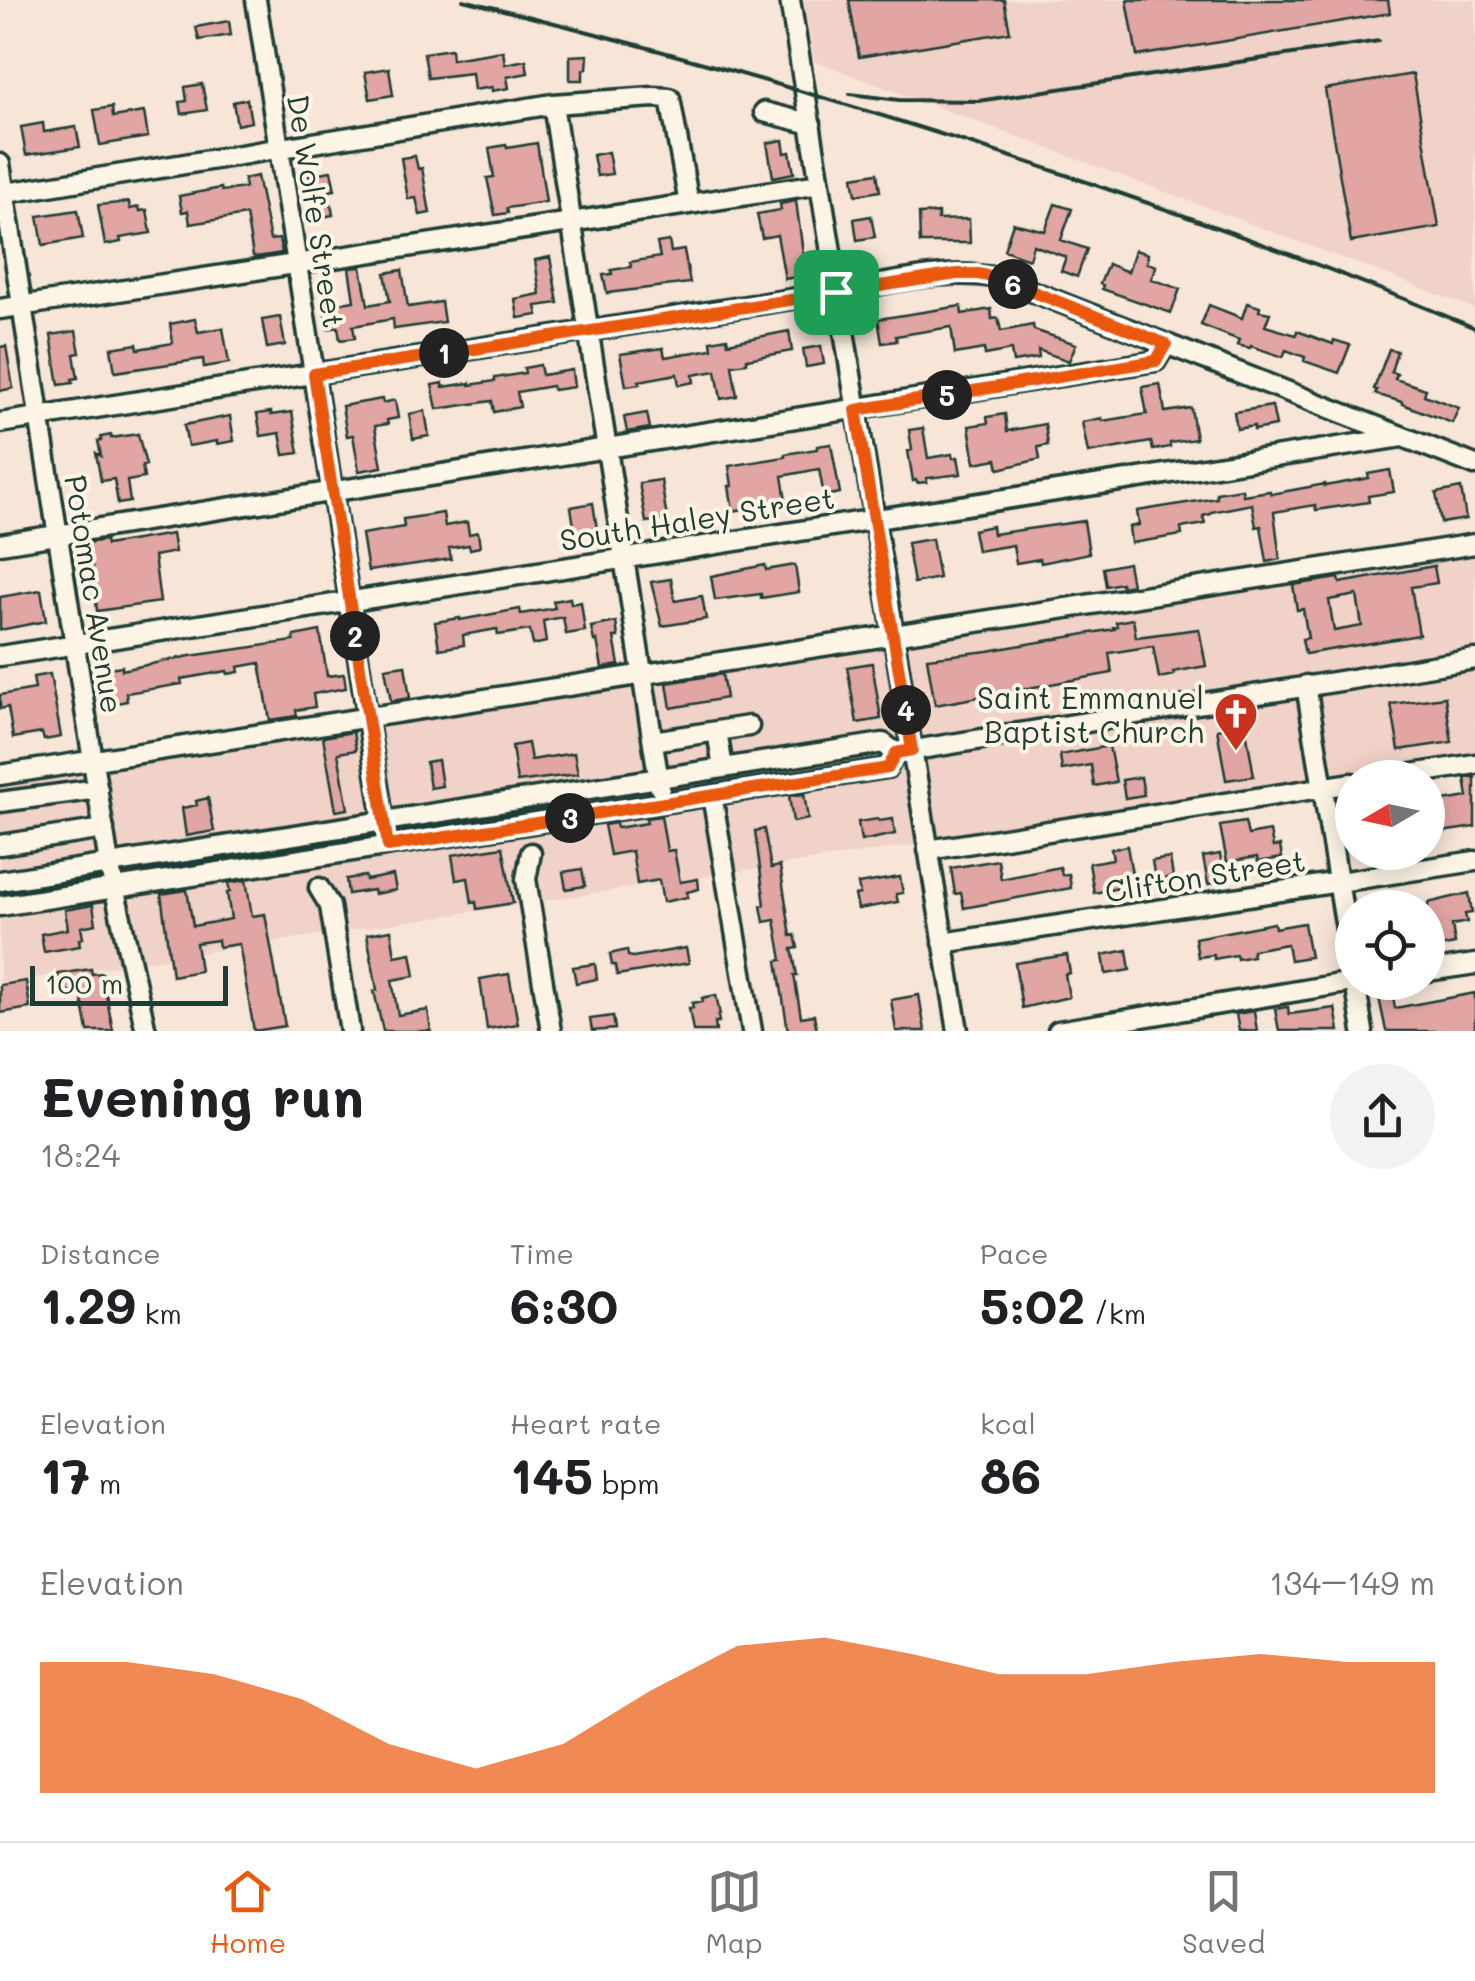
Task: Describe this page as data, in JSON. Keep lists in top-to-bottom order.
{
  "streets": {
    "street": [
      "De Wolfe Street",
      "South Haley Street",
      "Potomac Avenue",
      "Clifton Street"
    ]
  },
  "crossings": [
    ["De Wolfe Street", "South Haley Street"],
    ["South Haley Street", "Potomac Avenue"]
  ],
  "places": {
    "church": ["Saint Emmanuel Baptist Church"]
  },
  "scale_bar": "100 m",
  "north": "left",
  "page": {
    "pins": [
      "6",
      "1",
      "5",
      "2",
      "4",
      "3"
    ],
    "scale": "100 m",
    "heading": ["Evening run", "18:24"],
    "stats": [
      ["Distance", "1.29 km"],
      ["Time", "6:30"],
      ["Pace", "5:02 /km"],
      ["Elevation", "17 m"],
      ["Heart rate", "145 bpm"],
      ["kcal", "86"]
    ],
    "chart": ["Elevation", "134–149 m"],
    "tabs": ["Home", "Map", "Saved"]
  }
}
